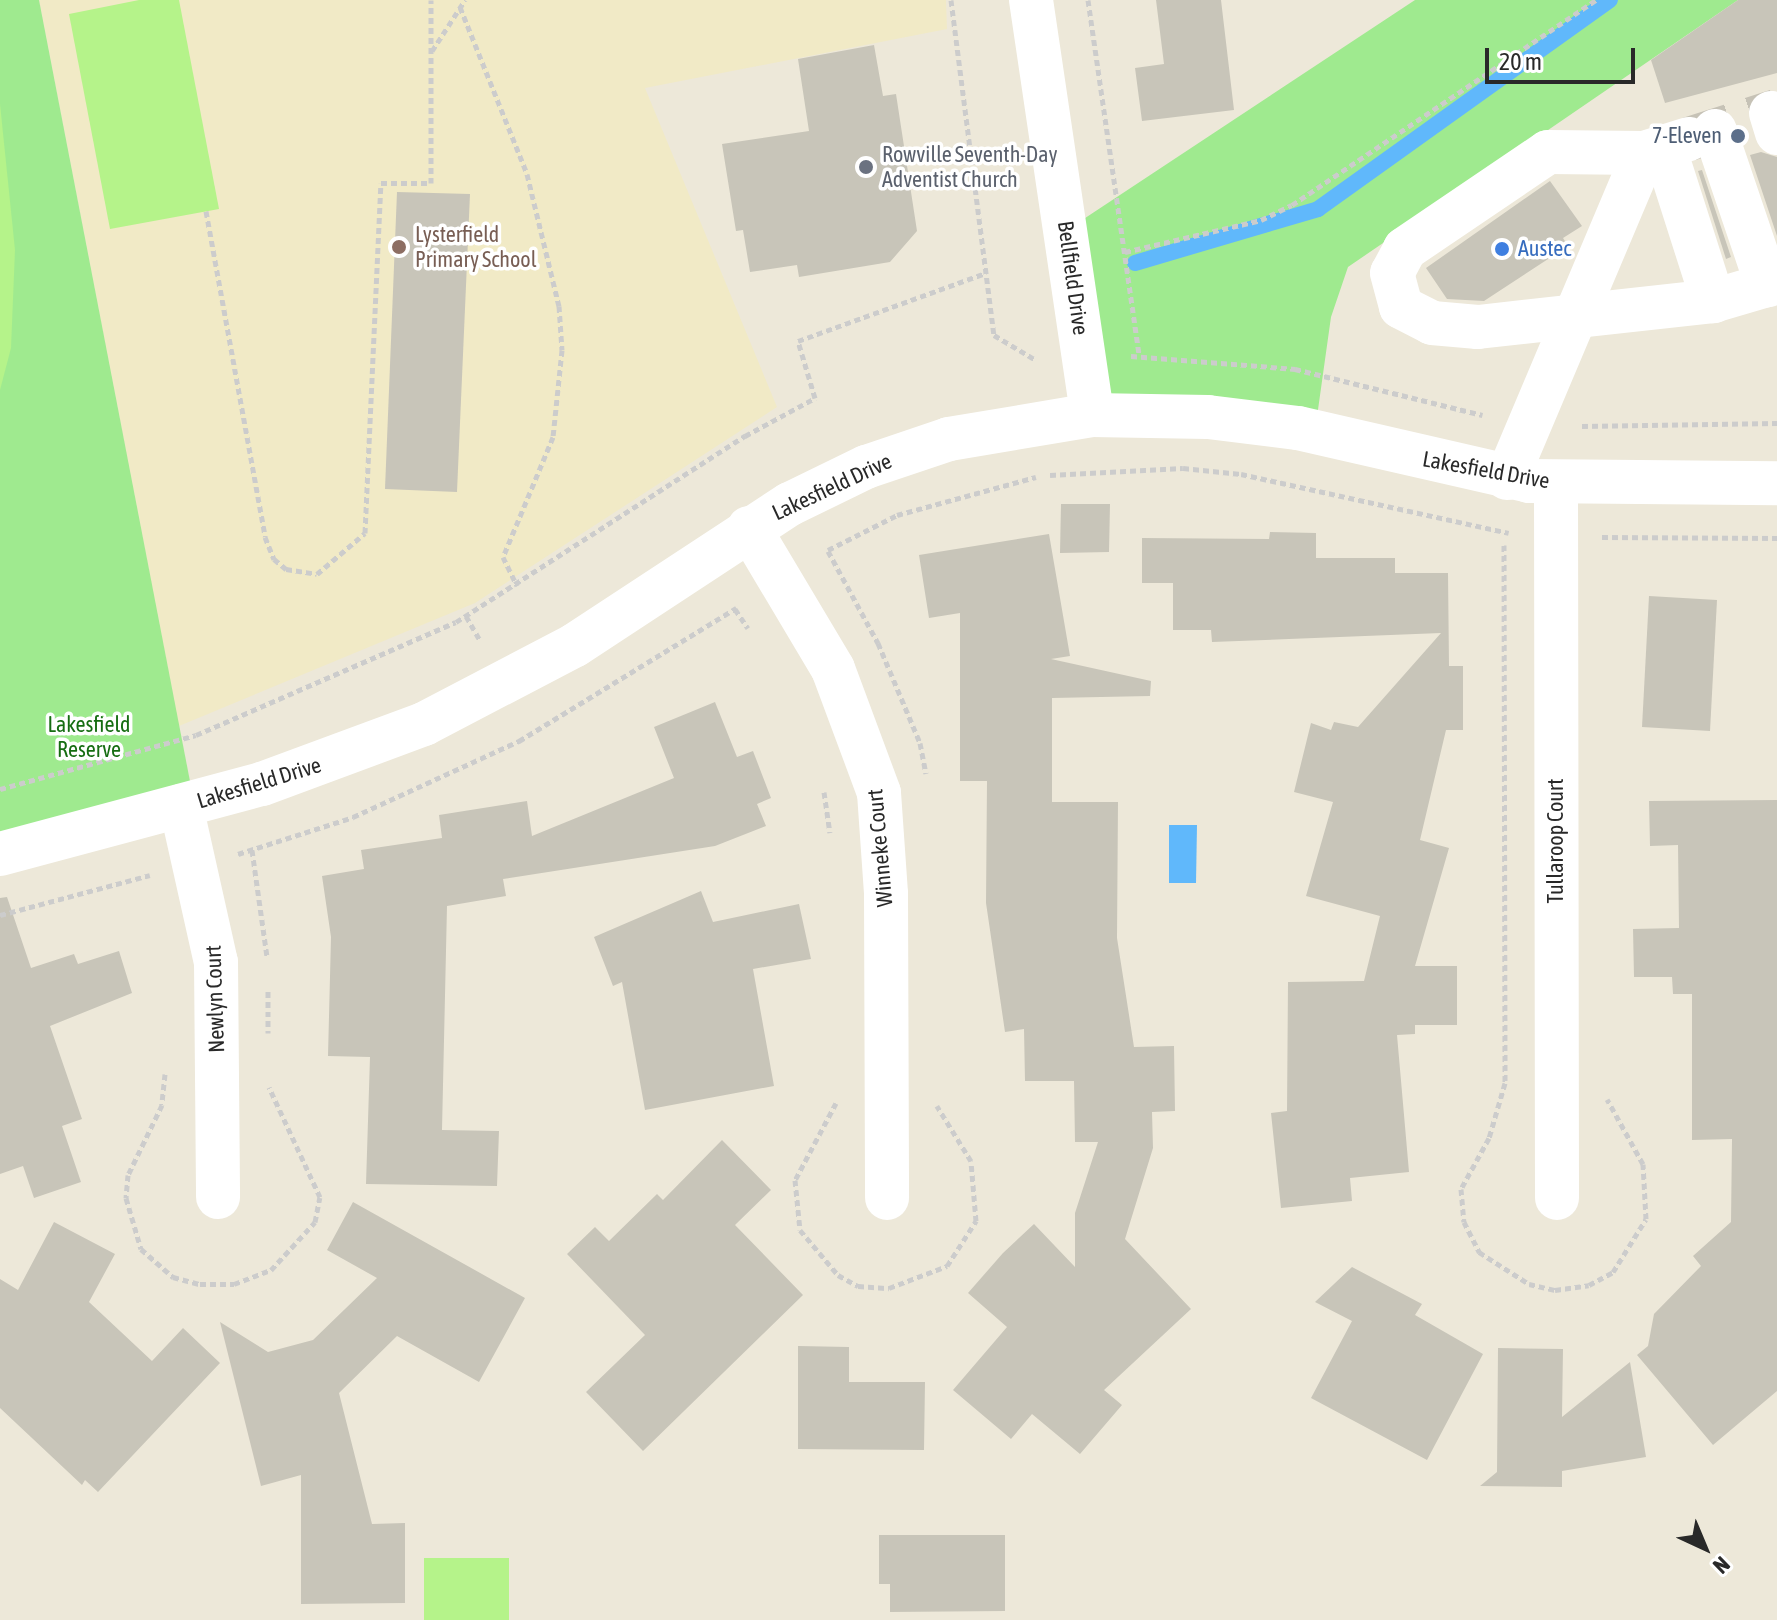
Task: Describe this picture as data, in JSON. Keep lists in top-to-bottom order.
{
  "streets": {
    "street": [
      "Bellfield Drive",
      "Lakesfield Drive",
      "Tullaroop Court",
      "Winneke Court",
      "Newlyn Court"
    ]
  },
  "crossings": [
    ["Bellfield Drive", "Lakesfield Drive"],
    ["Lakesfield Drive", "Tullaroop Court"],
    ["Lakesfield Drive", "Winneke Court"],
    ["Lakesfield Drive", "Newlyn Court"]
  ],
  "parks": ["Lakesfield Reserve"],
  "places": [
    "7-Eleven",
    "Rowville Seventh-Day Adventist Church",
    "Lysterfield Primary School",
    "Austec"
  ],
  "scale_bar": "20 m",
  "north": "bottom right"
}
